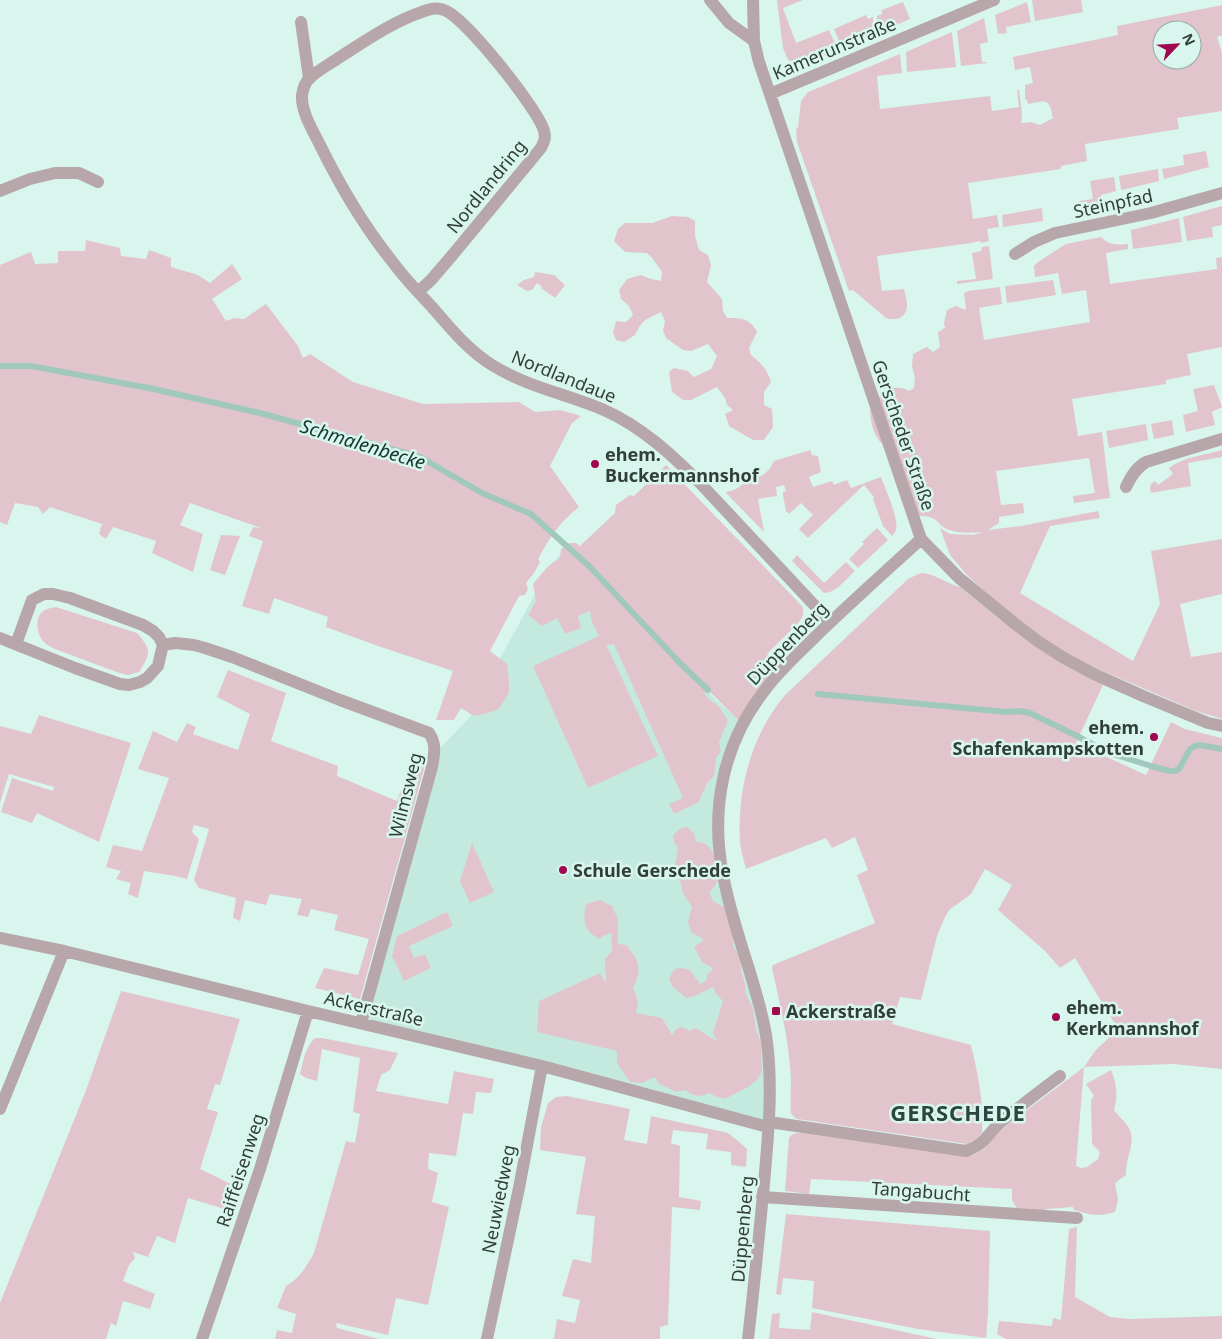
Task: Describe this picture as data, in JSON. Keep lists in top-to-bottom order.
{
  "streets": {
    "street": [
      "Kamerunstraße",
      "Nordlandring",
      "Steinpfad",
      "Nordlandaue",
      "Gerscheder Straße",
      "Düppenberg",
      "Wilmsweg",
      "Ackerstraße",
      "Raiffeisenweg",
      "Tangabucht",
      "Neuwiedweg"
    ]
  },
  "crossings": [
    ["Kamerunstraße", "Gerscheder Straße"],
    ["Nordlandring", "Nordlandaue"],
    ["Nordlandaue", "Düppenberg"],
    ["Gerscheder Straße", "Düppenberg"],
    ["Düppenberg", "Ackerstraße"],
    ["Düppenberg", "Tangabucht"],
    ["Wilmsweg", "Ackerstraße"],
    ["Ackerstraße", "Raiffeisenweg"],
    ["Ackerstraße", "Neuwiedweg"]
  ],
  "districts": ["GERSCHEDE"],
  "water": ["Schmalenbecke"],
  "places": {
    "other": [
      "ehem. Buckermannshof",
      "ehem. Schafenkampskotten",
      "Schule Gerschede",
      "ehem. Kerkmannshof"
    ],
    "transit": ["Ackerstraße"]
  },
  "north": "top right"
}
